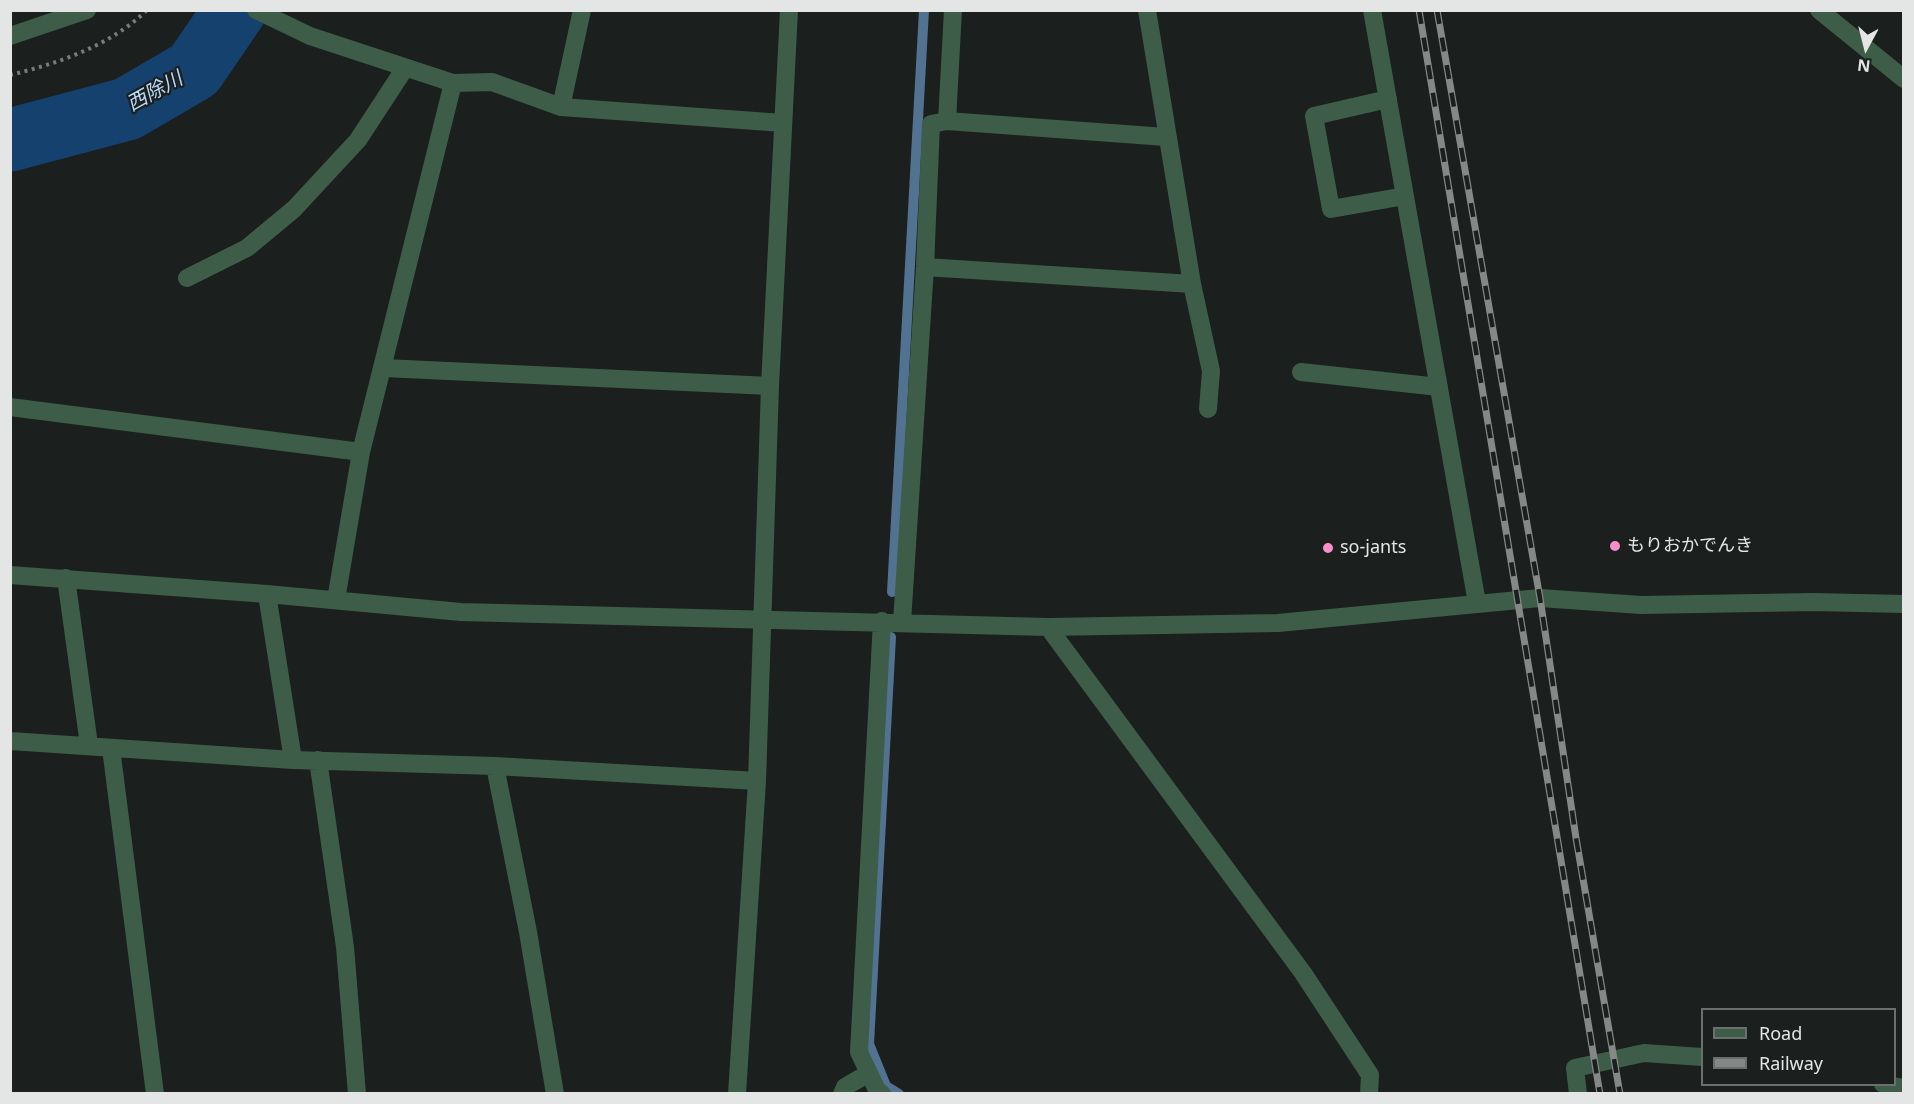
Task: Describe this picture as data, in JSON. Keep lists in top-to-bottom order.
{
  "water": ["西除川"],
  "places": ["もりおかでんき", "so-jants"],
  "legend": ["Road", "Railway"],
  "north": "bottom"
}
